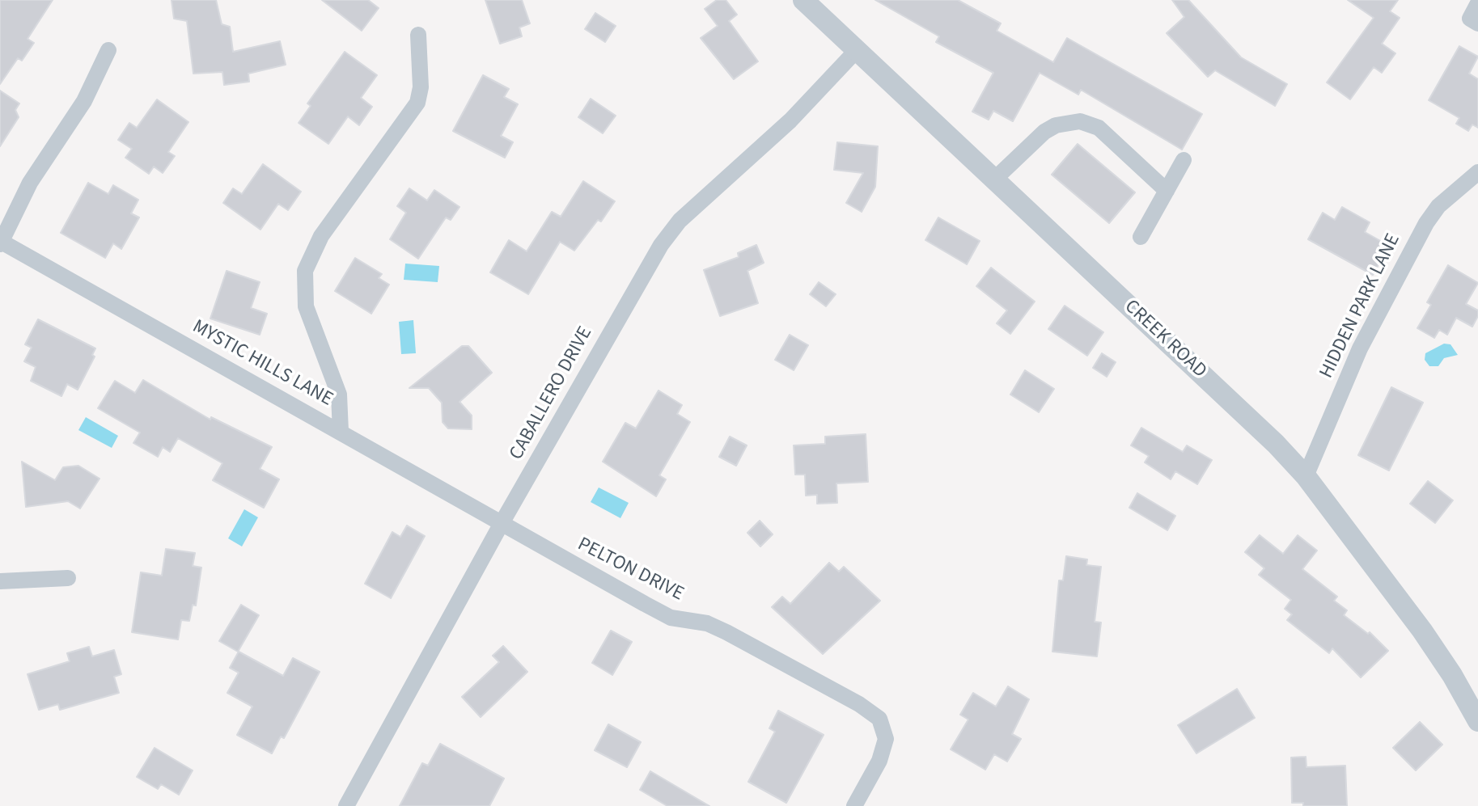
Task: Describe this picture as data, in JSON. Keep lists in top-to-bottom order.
{
  "streets": {
    "street": [
      "HIDDEN PARK LANE",
      "CREEK ROAD",
      "MYSTIC HILLS LANE",
      "CABALLERO DRIVE",
      "PELTON DRIVE"
    ]
  },
  "crossings": [
    ["HIDDEN PARK LANE", "CREEK ROAD"],
    ["CREEK ROAD", "CABALLERO DRIVE"],
    ["MYSTIC HILLS LANE", "CABALLERO DRIVE"],
    ["MYSTIC HILLS LANE", "PELTON DRIVE"],
    ["CABALLERO DRIVE", "PELTON DRIVE"]
  ]
}
